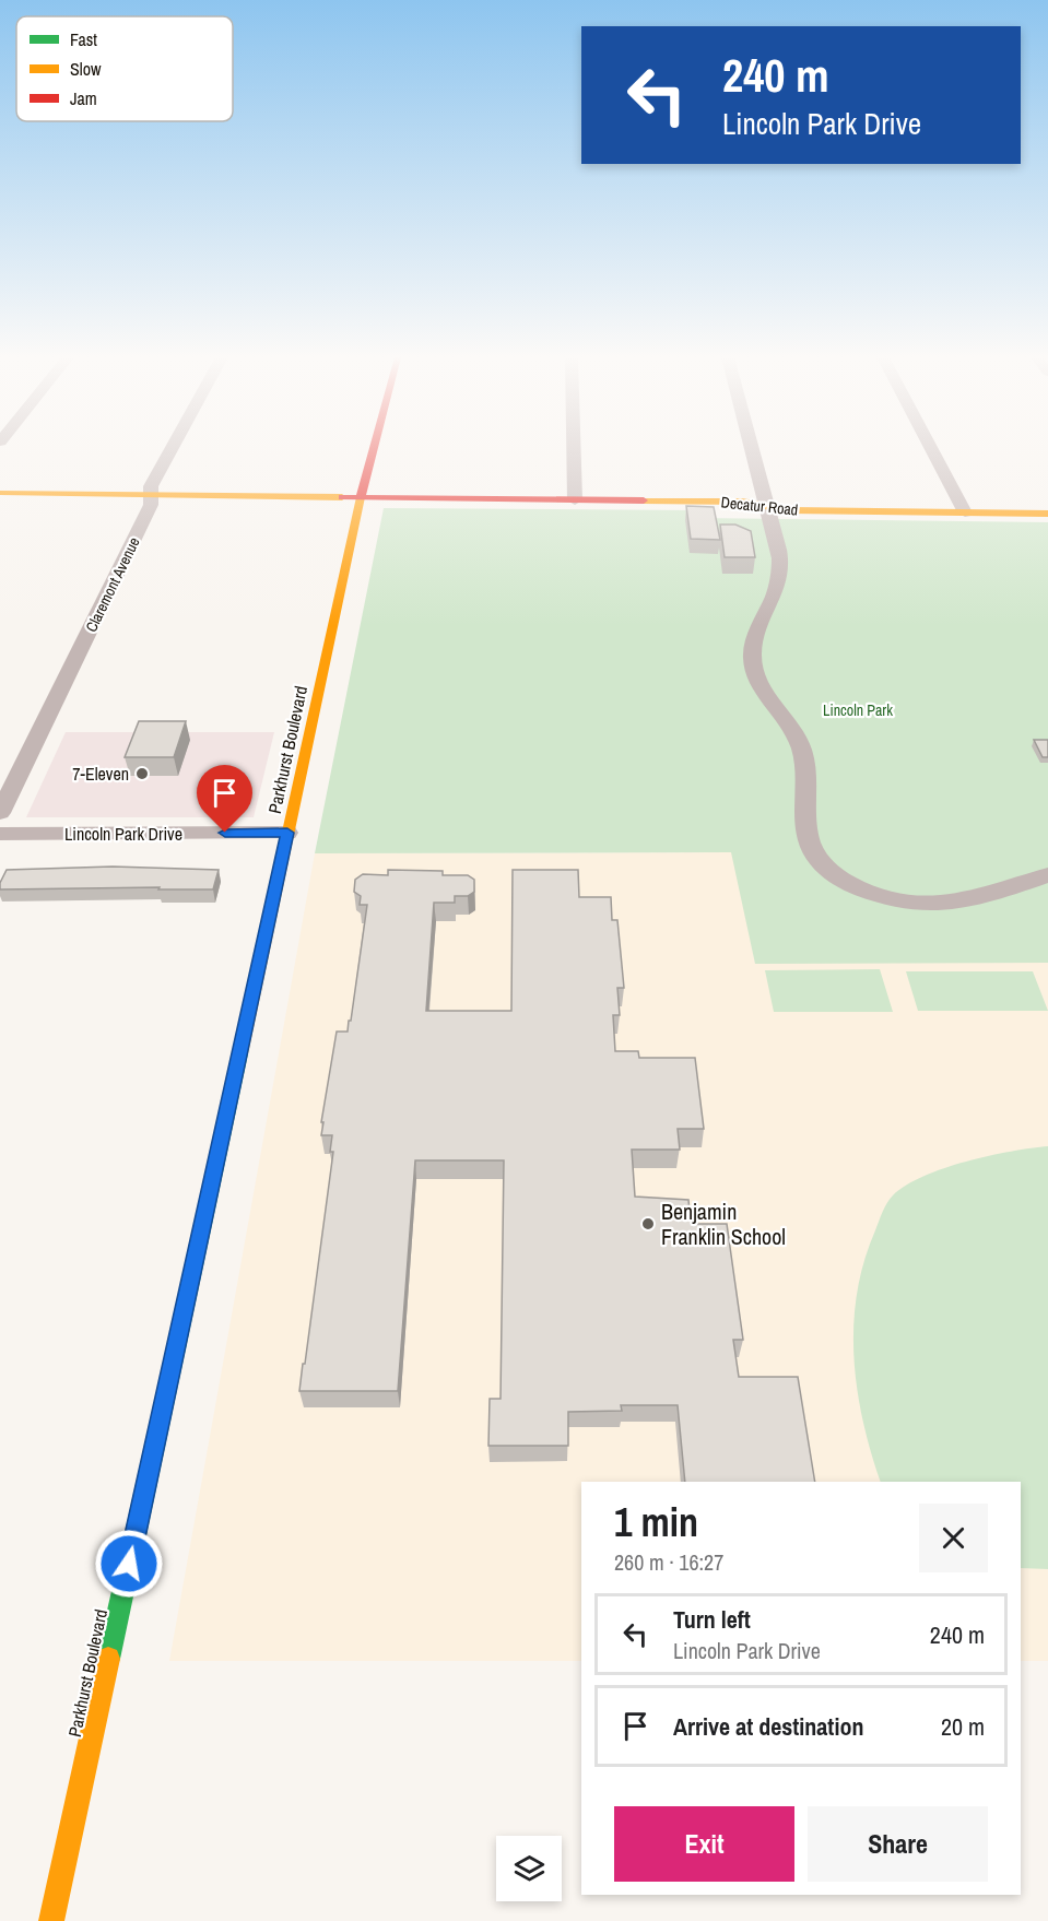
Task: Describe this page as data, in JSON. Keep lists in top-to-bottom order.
{
  "streets": {
    "street": [
      "Decatur Road",
      "Claremont Avenue",
      "Parkhurst Boulevard",
      "Lincoln Park Drive"
    ]
  },
  "crossings": [
    ["Decatur Road", "Claremont Avenue"],
    ["Decatur Road", "Parkhurst Boulevard"],
    ["Parkhurst Boulevard", "Lincoln Park Drive"]
  ],
  "parks": ["Lincoln Park"],
  "places": ["7-Eleven", "Benjamin Franklin School"],
  "legend": ["Fast", "Slow", "Jam"],
  "page": {
    "turn": ["240 m", "Lincoln Park Drive"],
    "heading": ["1 min", "260 m · 16:27"],
    "list": [
      {
        "name": "Turn left",
        "note": "Lincoln Park Drive",
        "value": "240 m"
      },
      {
        "name": "Arrive at destination",
        "value": "20 m"
      }
    ],
    "buttons": ["Exit", "Share"]
  }
}
